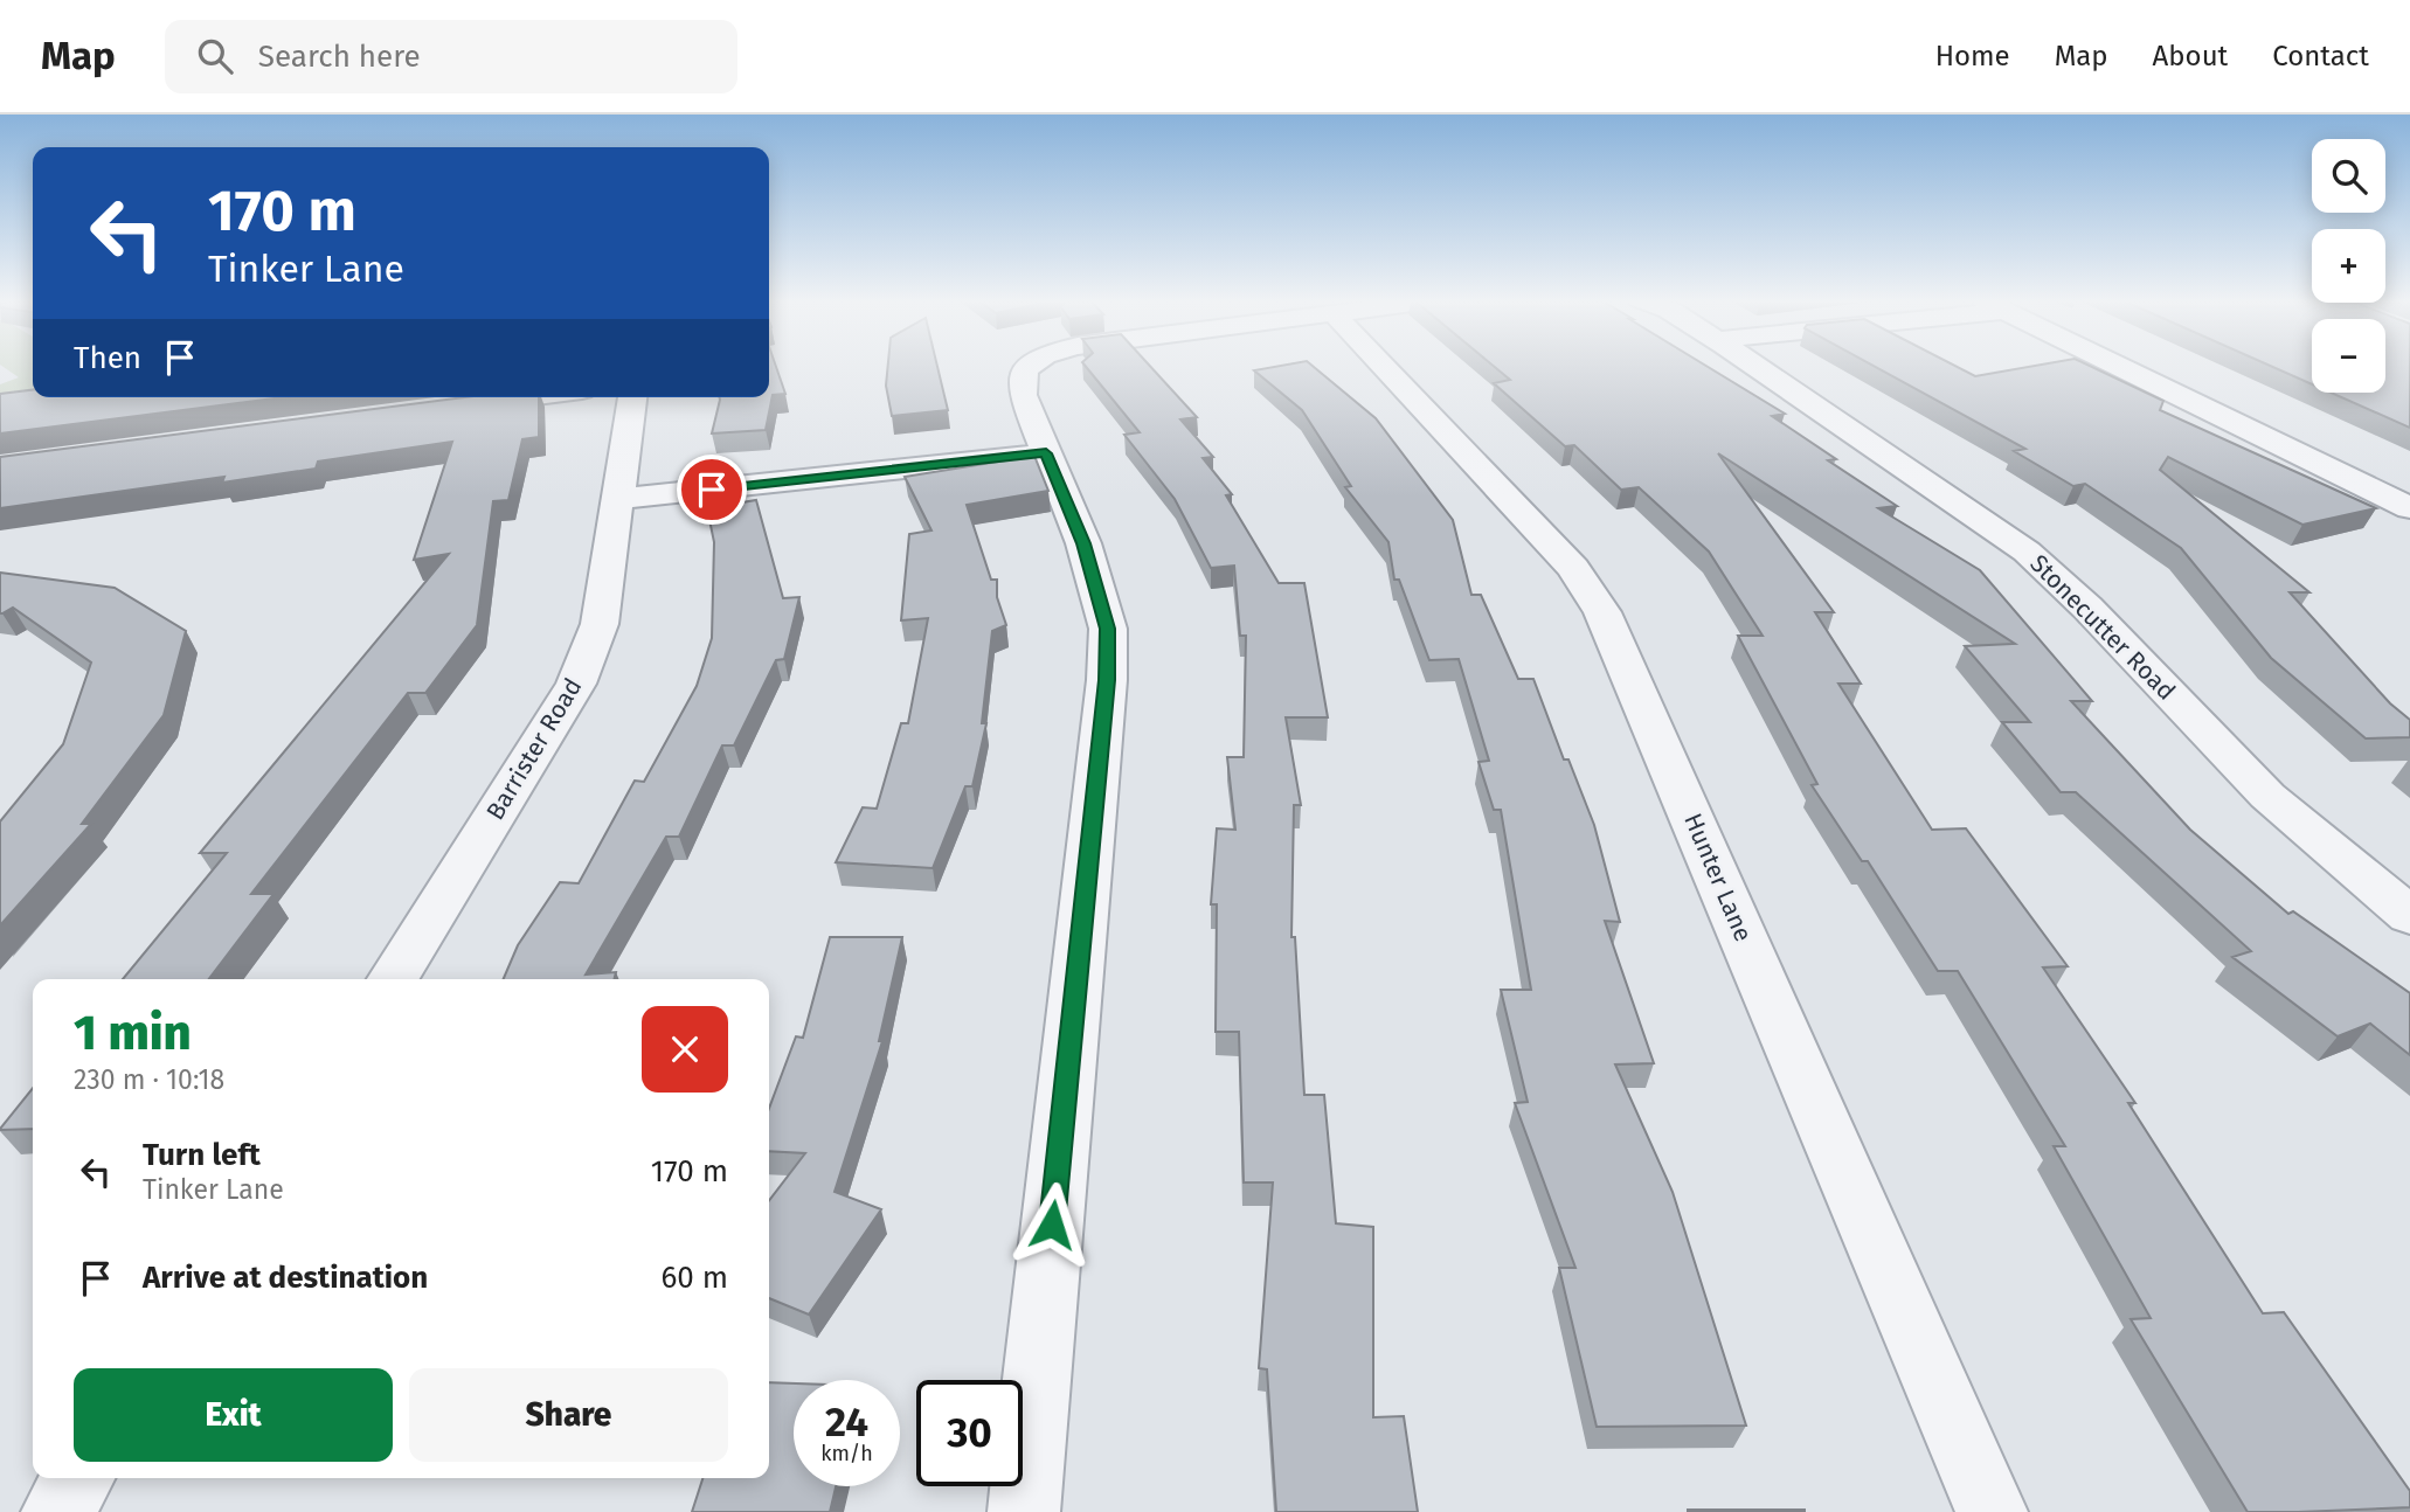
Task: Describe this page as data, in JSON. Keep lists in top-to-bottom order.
{
  "streets": {
    "street": ["Stonecutter Road", "Barrister Road", "Hunter Lane"]
  },
  "page": {
    "header": "Map",
    "search": "Search here",
    "nav": [
      "Home",
      "Map",
      "About",
      "Contact"
    ],
    "map_buttons": ["+", "−"],
    "turn": ["170 m", "Tinker Lane"],
    "then": "Then",
    "heading": ["1 min", "230 m · 10:18"],
    "list": [
      {
        "name": "Turn left",
        "note": "Tinker Lane",
        "value": "170 m"
      },
      {
        "name": "Arrive at destination",
        "value": "60 m"
      }
    ],
    "buttons": ["Exit", "Share"],
    "speed": "24 km/h",
    "limit": "30"
  }
}
